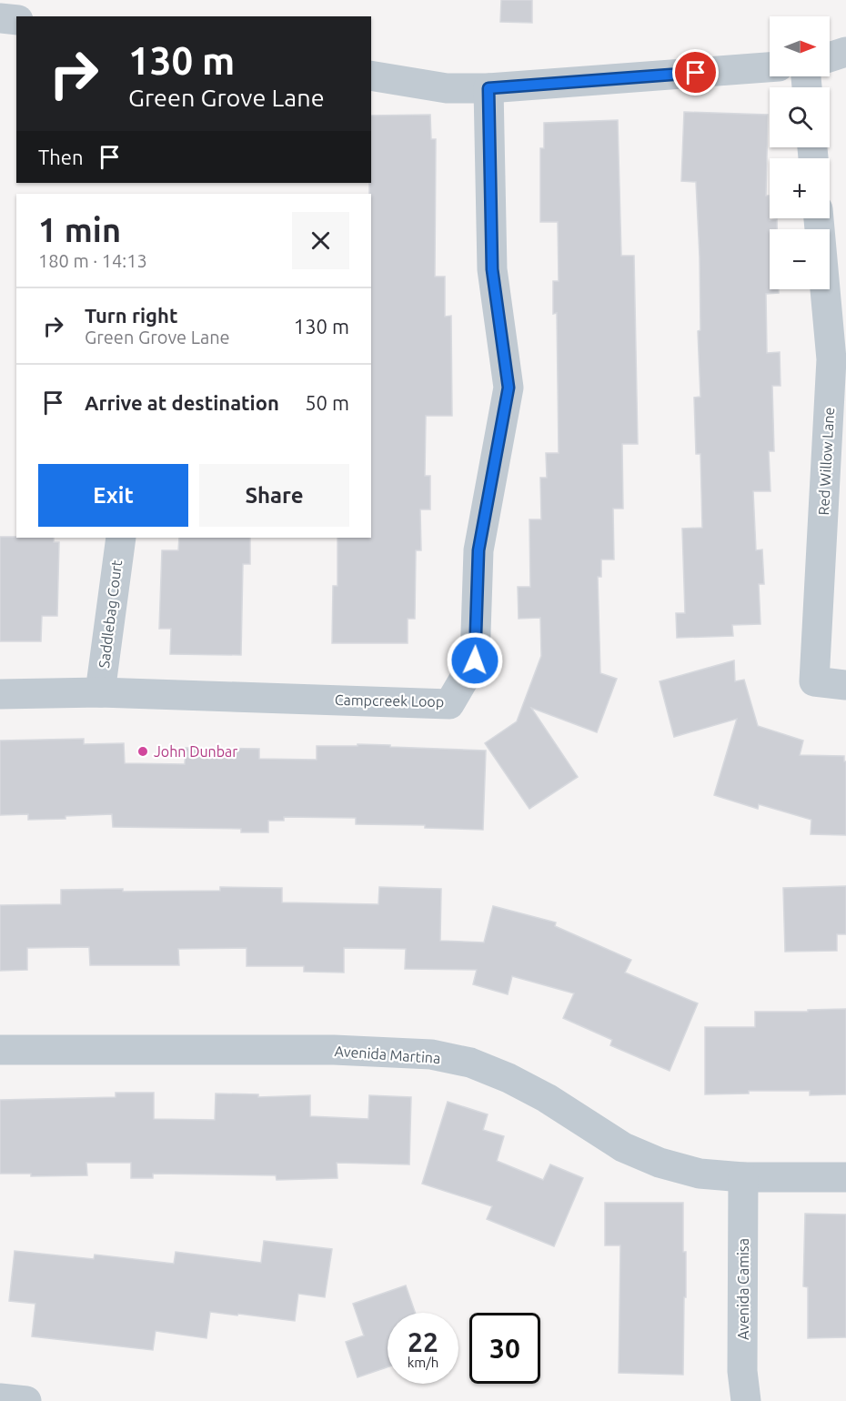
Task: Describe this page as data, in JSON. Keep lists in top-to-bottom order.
{
  "streets": {
    "street": [
      "Red Willow Lane",
      "Saddlebag Court",
      "Campcreek Loop",
      "Avenida Martina",
      "Avenida Camisa"
    ]
  },
  "crossings": [
    ["Saddlebag Court", "Campcreek Loop"],
    ["Avenida Martina", "Avenida Camisa"]
  ],
  "places": ["John Dunbar"],
  "north": "right",
  "page": {
    "map_buttons": ["+", "−"],
    "turn": ["130 m", "Green Grove Lane"],
    "then": "Then",
    "heading": ["1 min", "180 m · 14:13"],
    "list": [
      {
        "name": "Turn right",
        "note": "Green Grove Lane",
        "value": "130 m"
      },
      {
        "name": "Arrive at destination",
        "value": "50 m"
      }
    ],
    "buttons": ["Exit", "Share"],
    "speed": "22 km/h",
    "limit": "30"
  }
}
